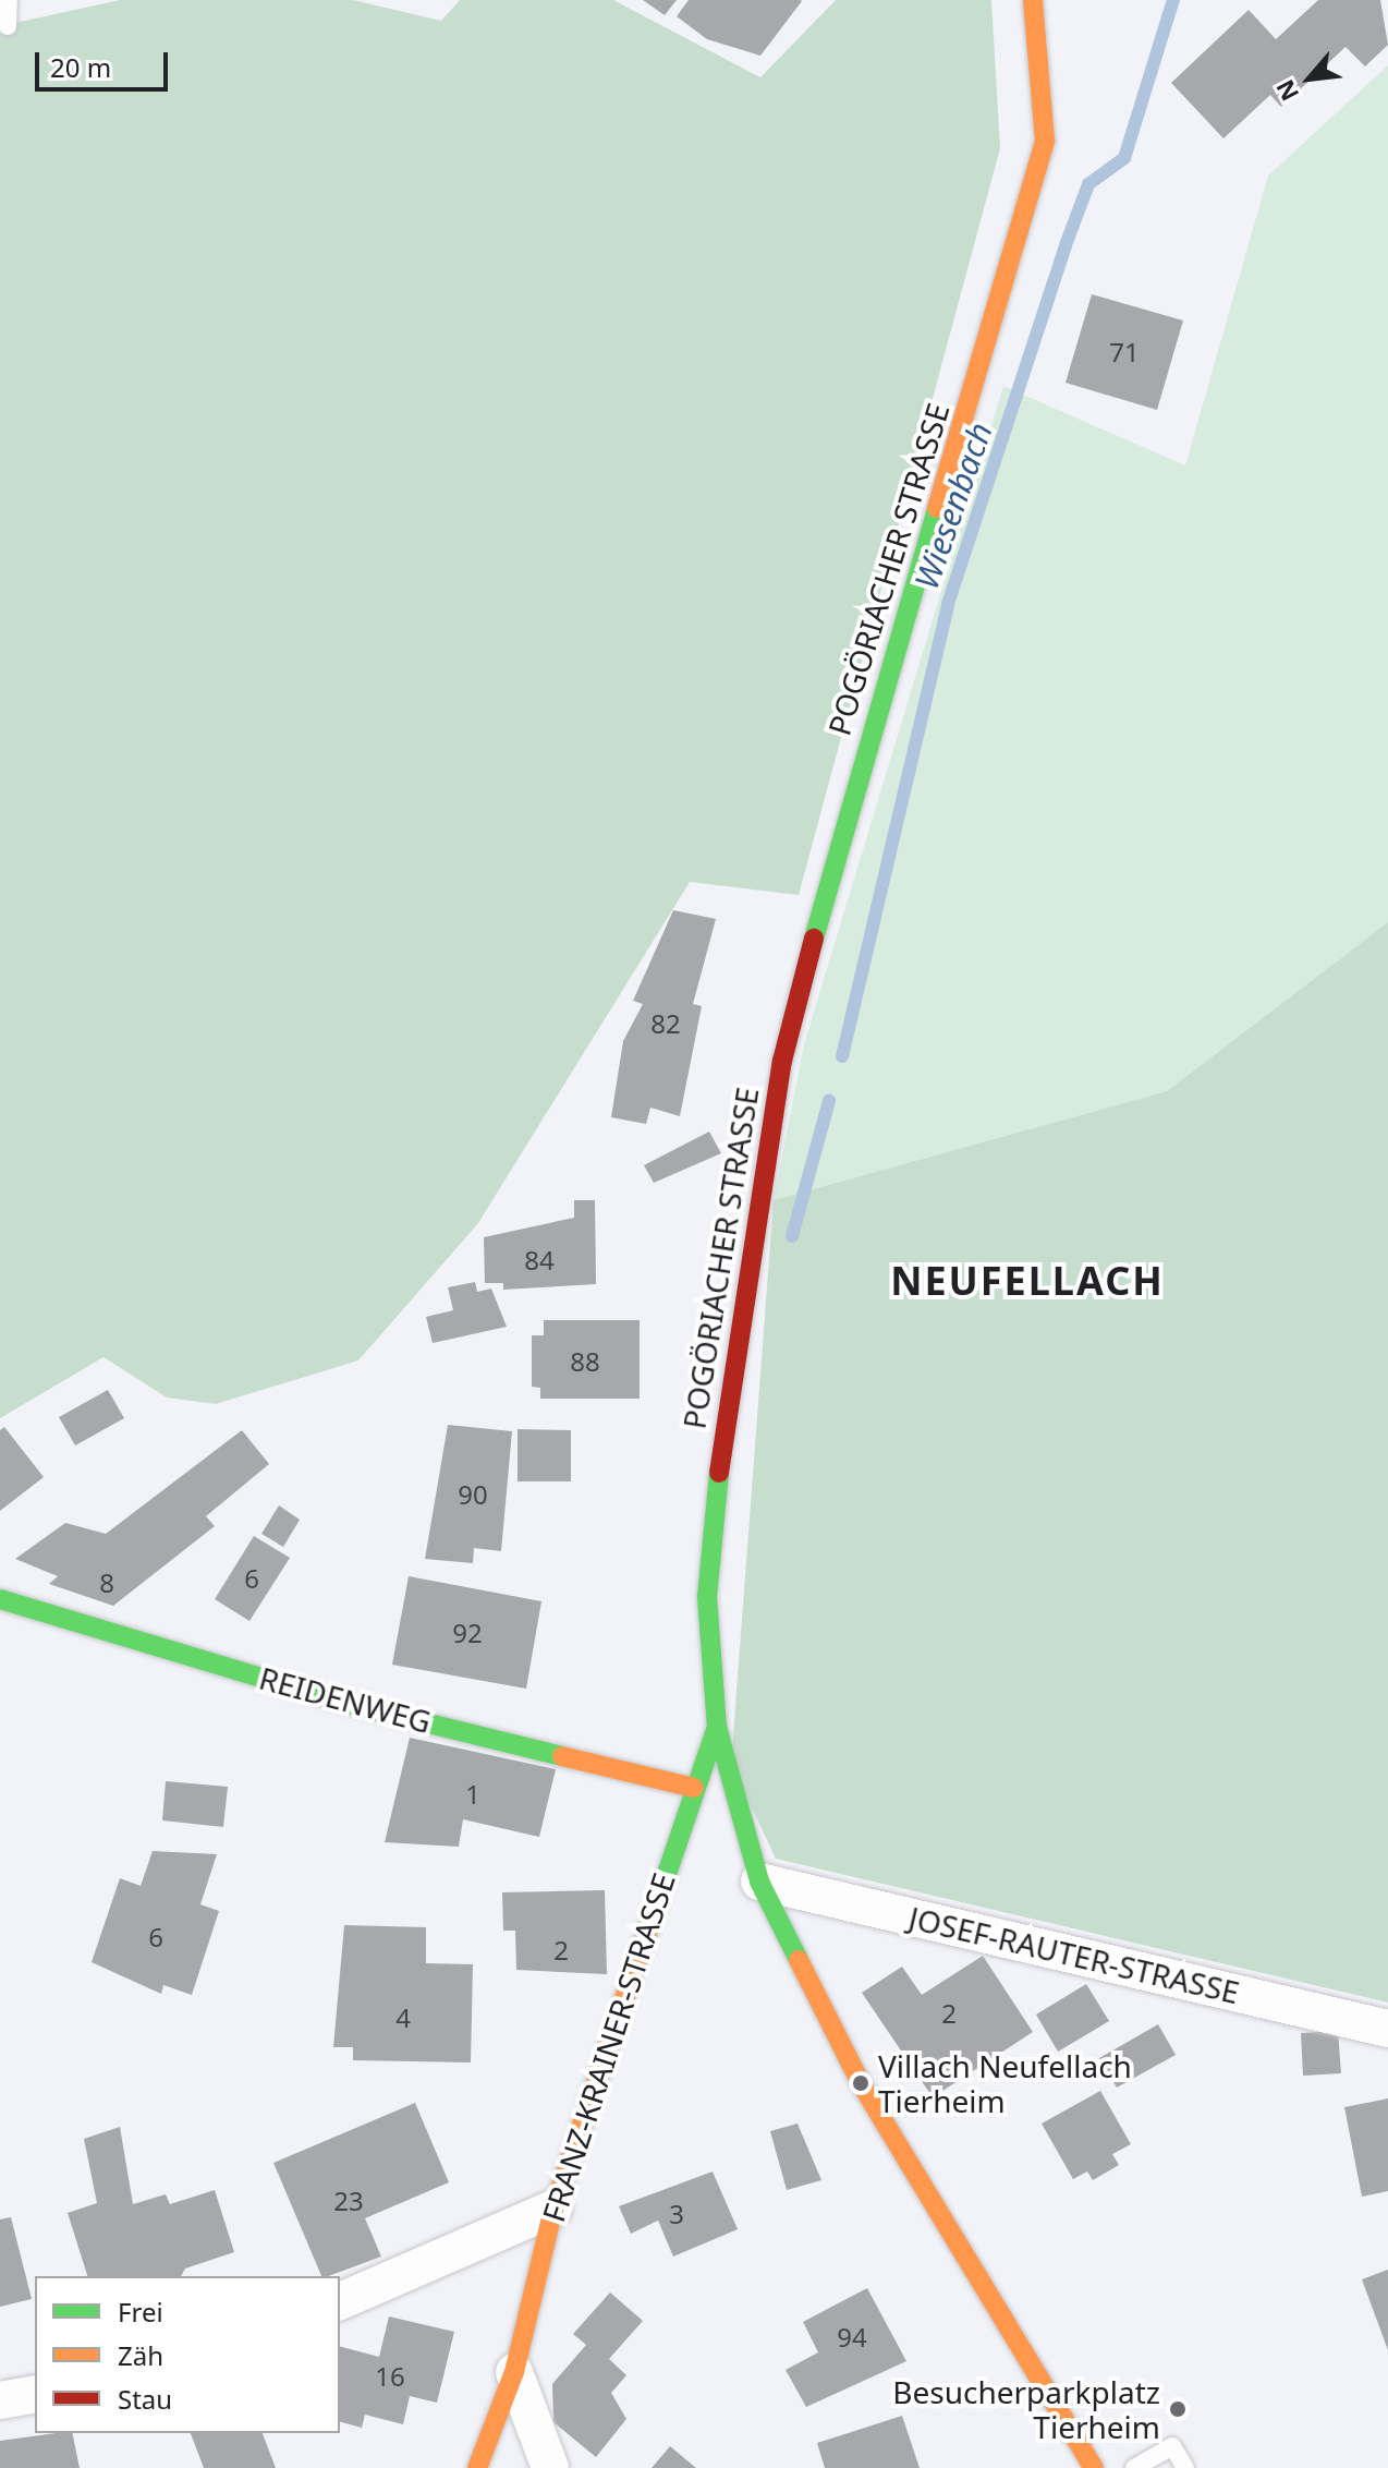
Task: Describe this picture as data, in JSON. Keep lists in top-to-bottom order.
{
  "streets": {
    "street": [
      "POGÖRIACHER STRASSE",
      "REIDENWEG",
      "JOSEF-RAUTER-STRASSE",
      "FRANZ-KRAINER-STRASSE"
    ]
  },
  "crossings": [
    ["POGÖRIACHER STRASSE", "JOSEF-RAUTER-STRASSE"],
    ["POGÖRIACHER STRASSE", "FRANZ-KRAINER-STRASSE"],
    ["REIDENWEG", "FRANZ-KRAINER-STRASSE"]
  ],
  "districts": ["NEUFELLACH"],
  "water": ["Wiesenbach"],
  "places": ["Villach Neufellach Tierheim", "Besucherparkplatz Tierheim"],
  "house_numbers": [
    "71",
    "82",
    "84",
    "88",
    "90",
    "6",
    "8",
    "92",
    "1",
    "6",
    "2",
    "2",
    "4",
    "23",
    "3",
    "94",
    "16"
  ],
  "legend": ["Frei", "Zäh", "Stau"],
  "scale_bar": "20 m",
  "north": "bottom left"
}
